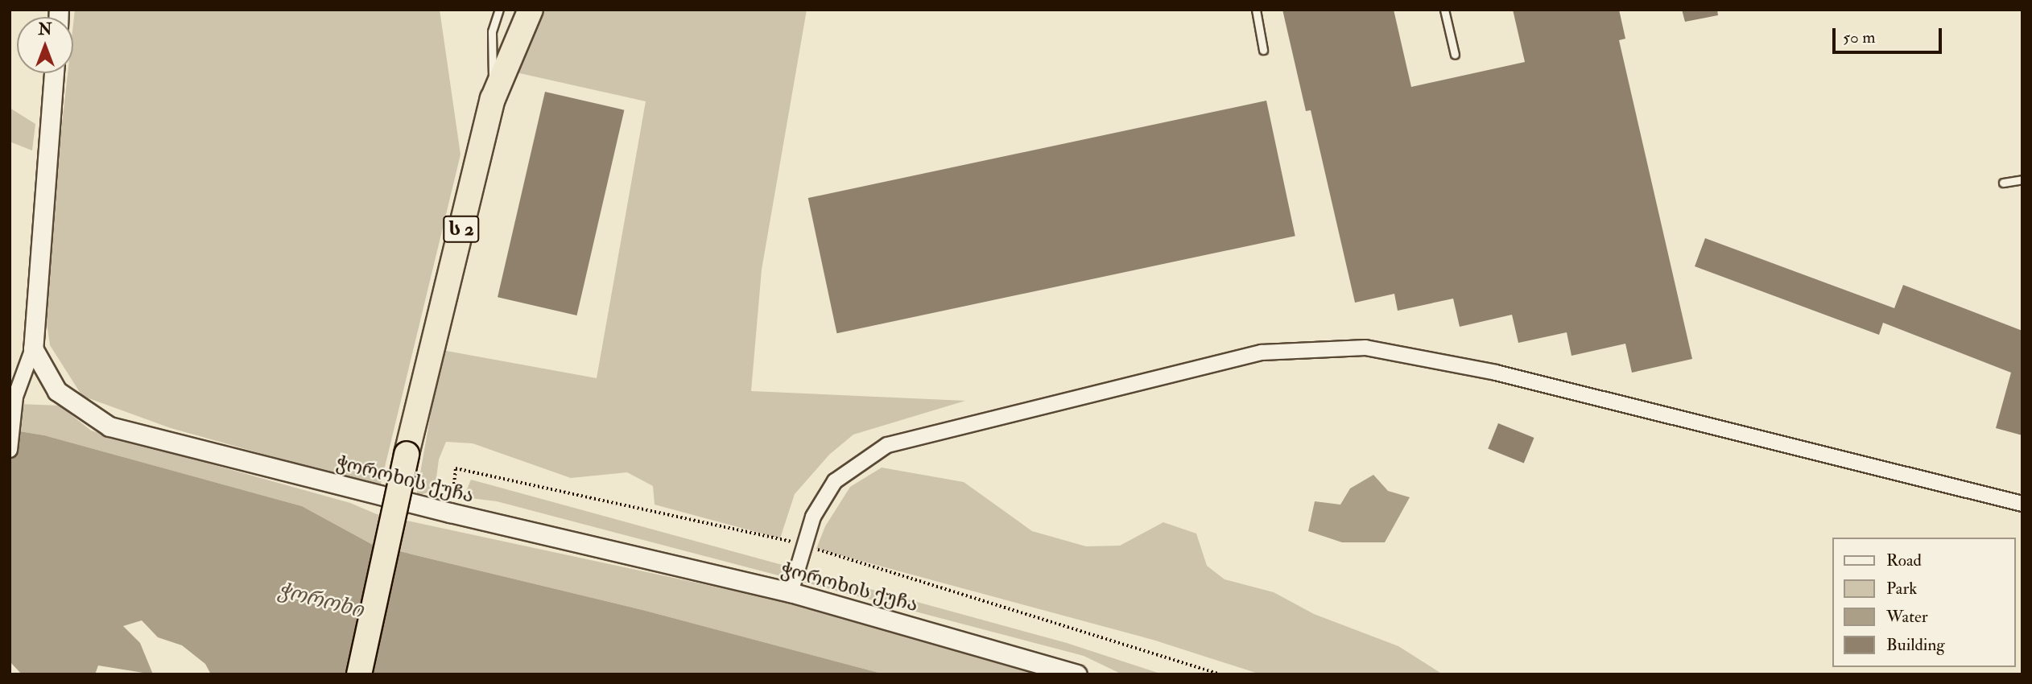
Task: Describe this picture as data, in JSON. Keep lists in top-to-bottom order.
{
  "streets": {
    "highway": ["ს 2"],
    "street": ["ჭოროხის ქუჩა"]
  },
  "water": ["ჭოროხი"],
  "legend": [
    "Road",
    "Park",
    "Water",
    "Building"
  ],
  "scale_bar": "50 m",
  "north": "top"
}
